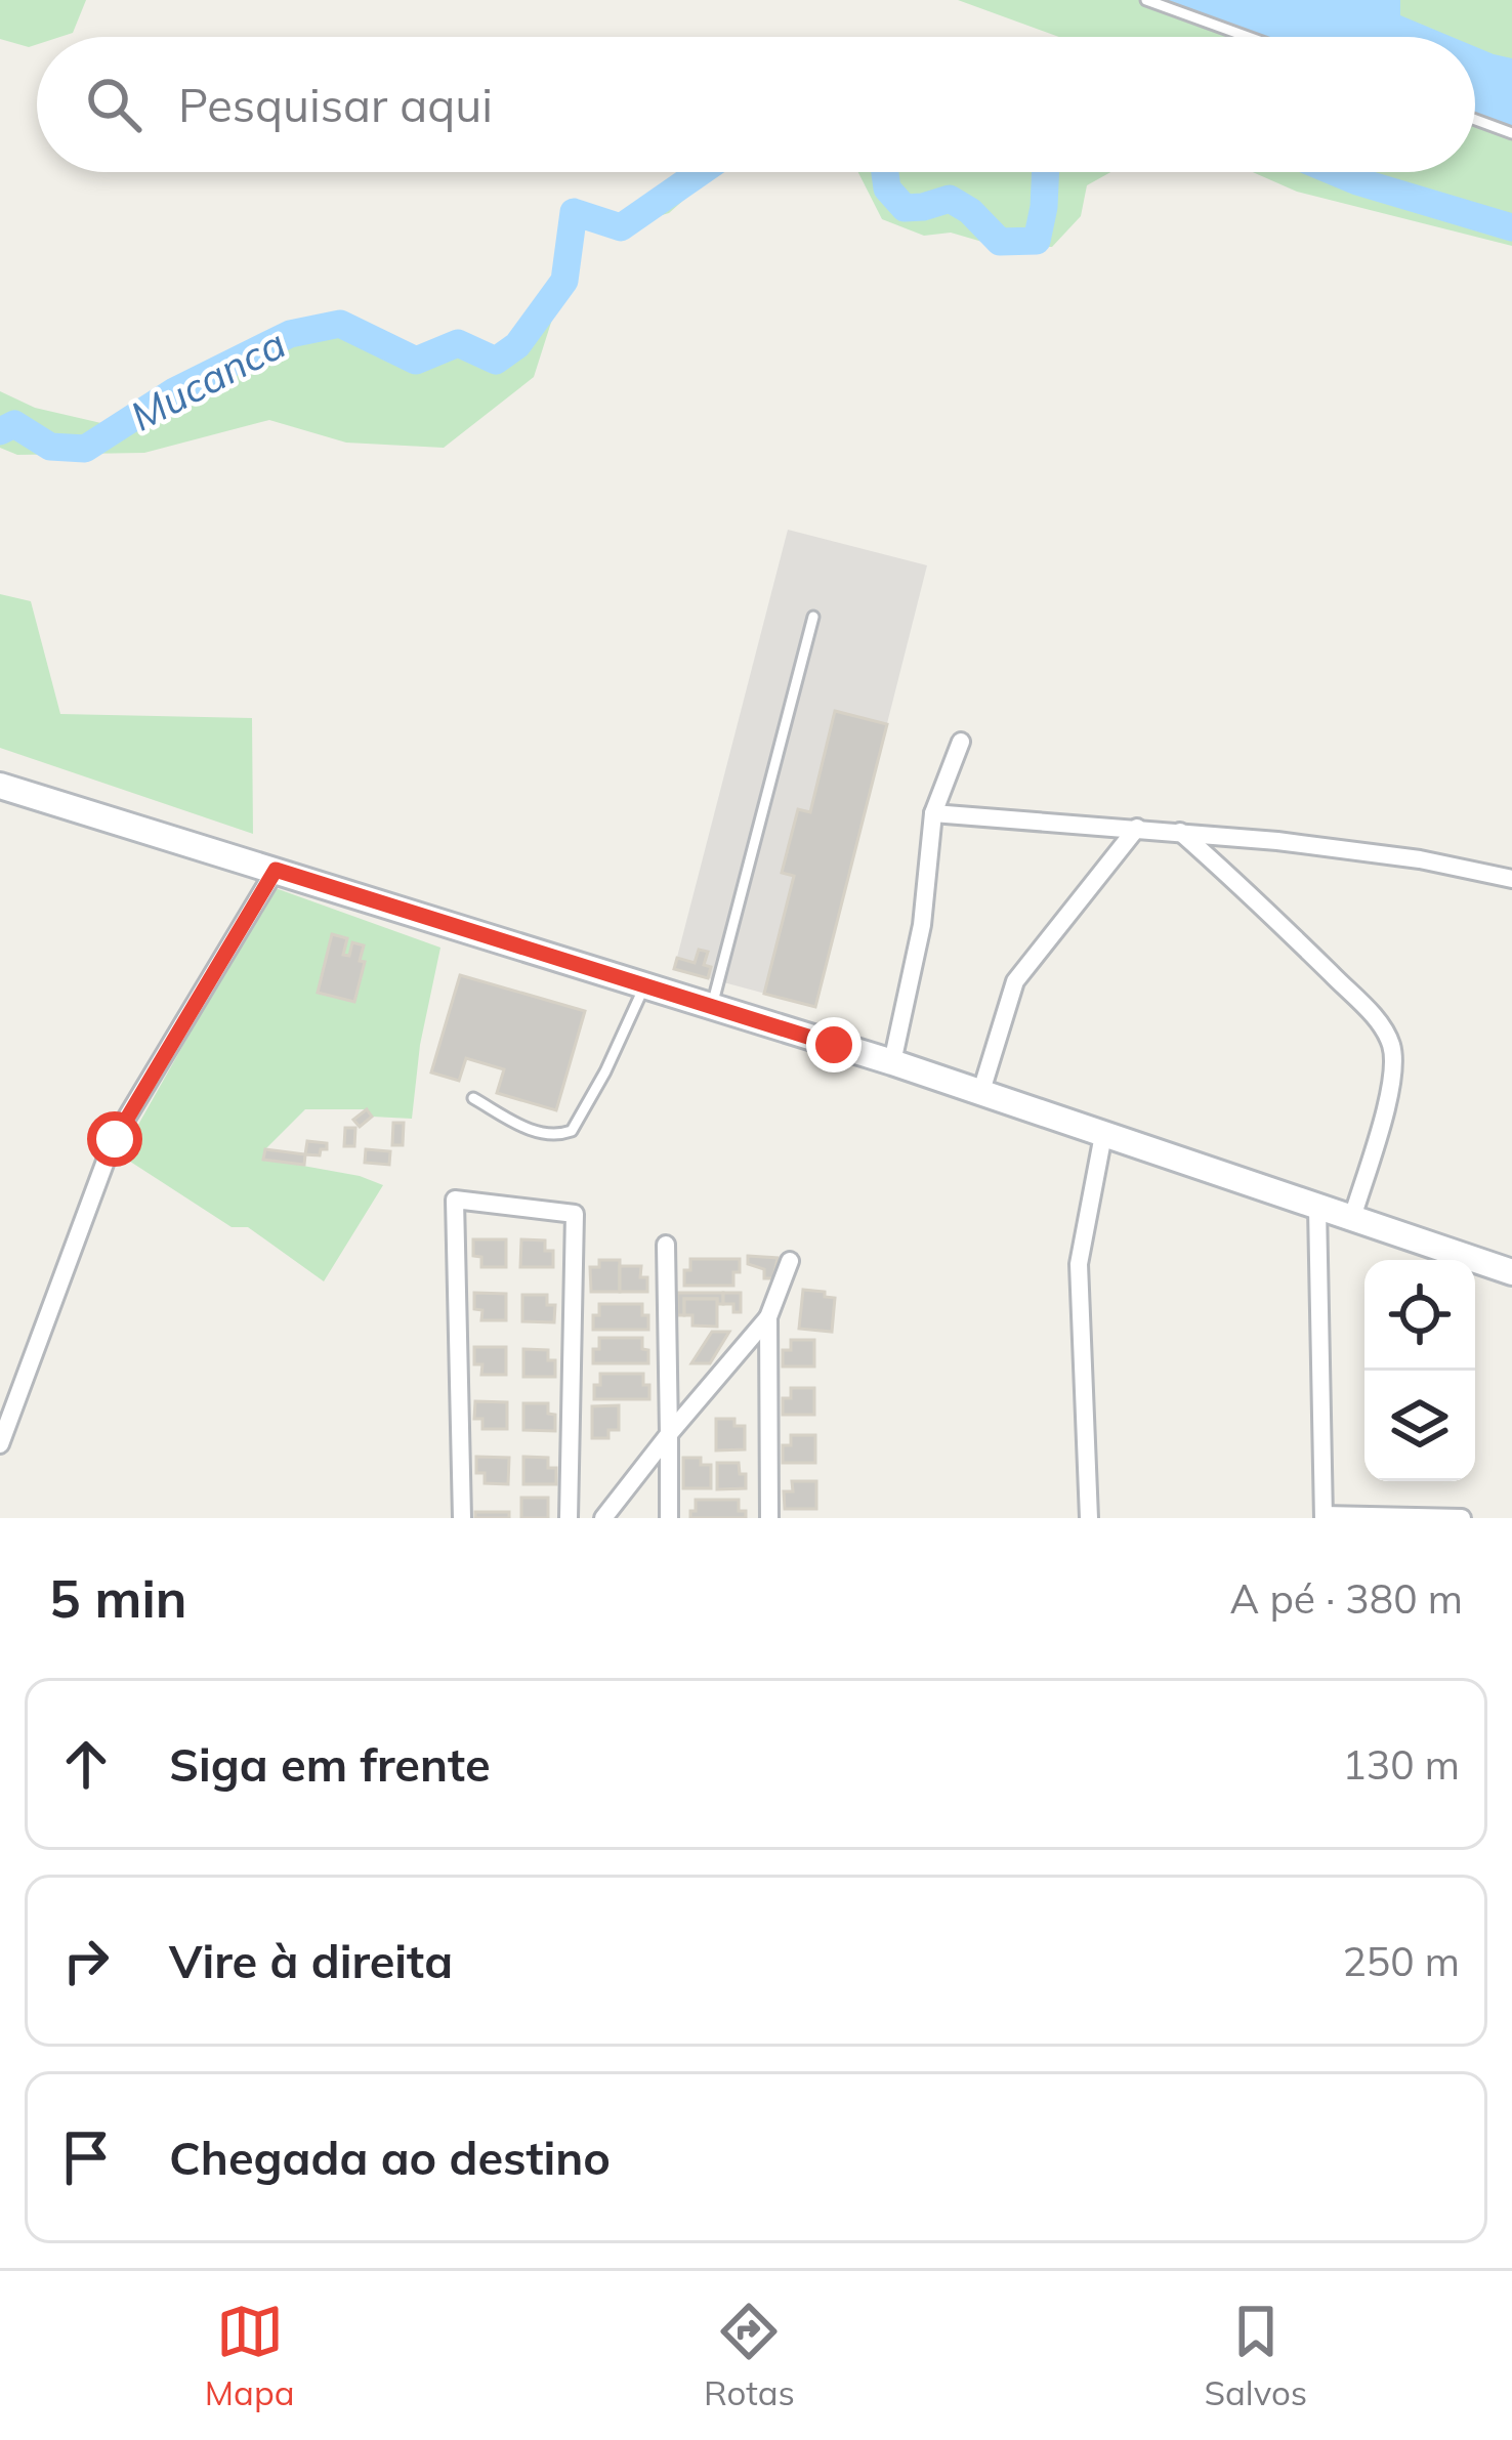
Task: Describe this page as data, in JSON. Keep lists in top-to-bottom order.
{
  "water": ["Mucanca"],
  "page": {
    "search": "Pesquisar aqui",
    "heading": ["5 min", "A pé · 380 m"],
    "list": [
      ["Siga em frente", "130 m"],
      ["Vire à direita", "250 m"],
      "Chegada ao destino"
    ],
    "nav": ["Mapa", "Rotas", "Salvos"]
  }
}
